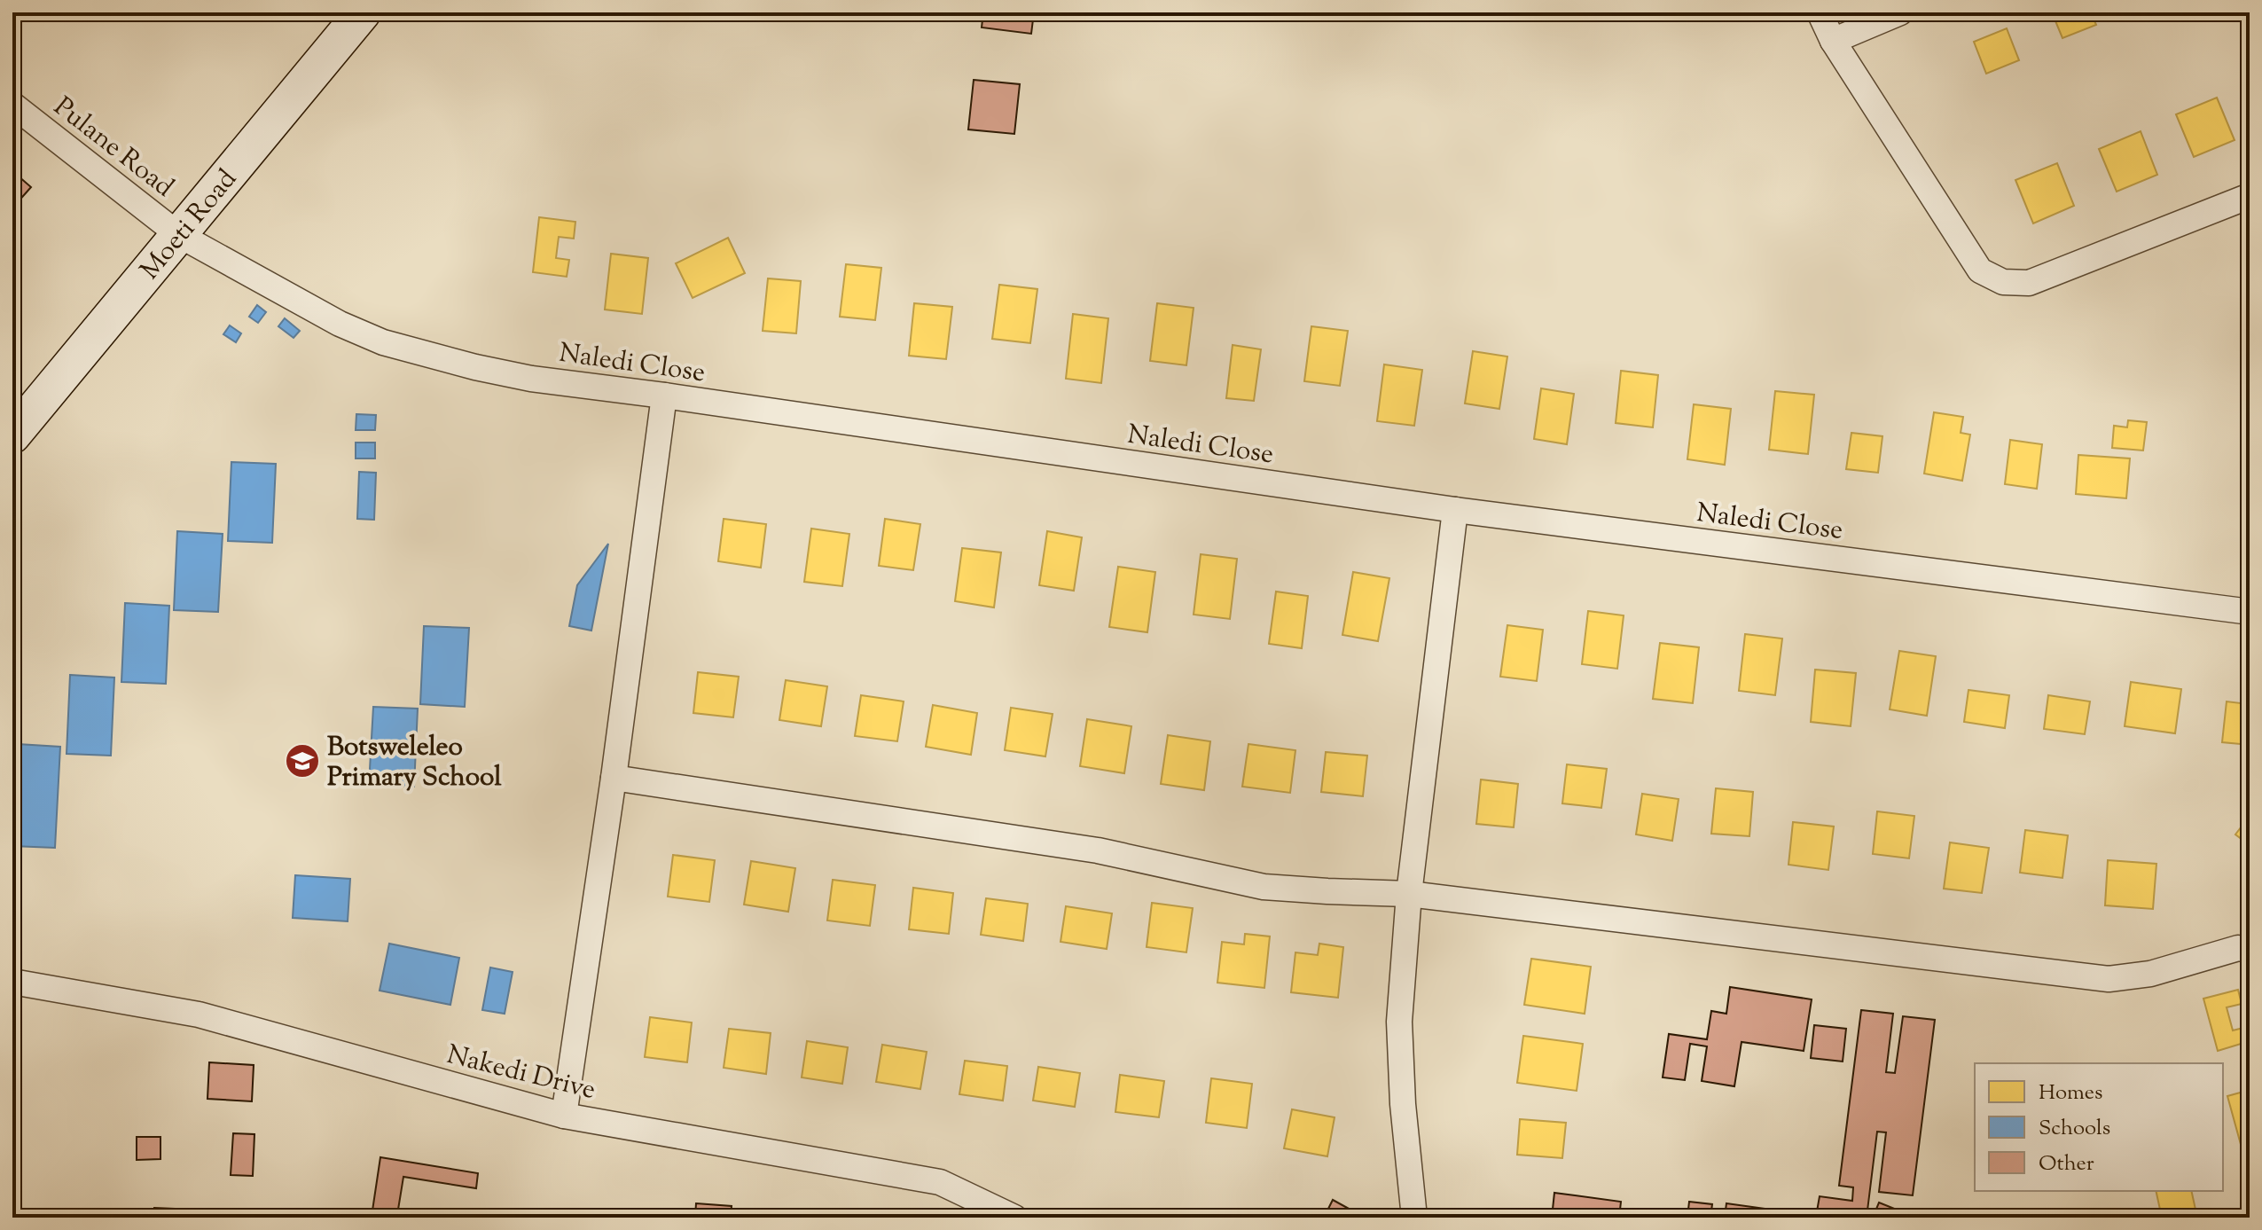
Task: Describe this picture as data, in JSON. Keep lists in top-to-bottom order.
{
  "streets": {
    "street": [
      "Pulane Road",
      "Moeti Road",
      "Naledi Close",
      "Nakedi Drive"
    ]
  },
  "crossings": [
    ["Pulane Road", "Moeti Road"],
    ["Pulane Road", "Naledi Close"],
    ["Moeti Road", "Naledi Close"]
  ],
  "places": {
    "school or university": ["Botsweleleo Primary School"]
  },
  "legend": ["Homes", "Schools", "Other"]
}
